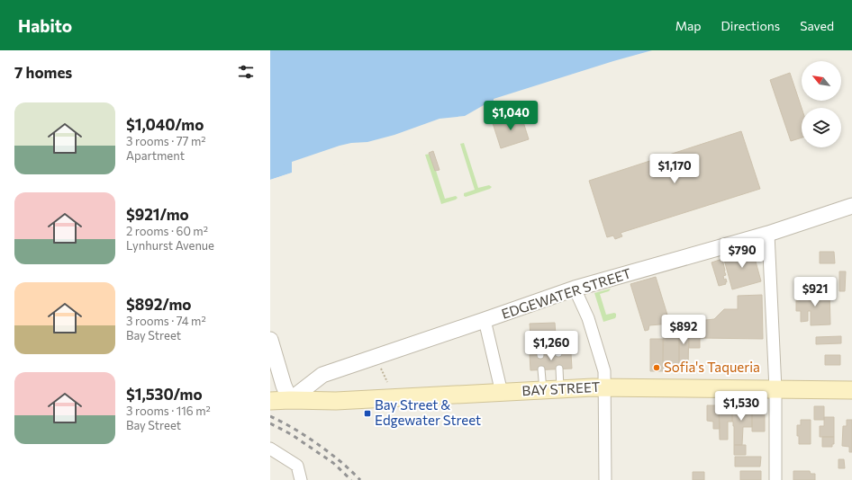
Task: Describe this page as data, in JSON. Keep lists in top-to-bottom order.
{
  "streets": {
    "main road": ["BAY STREET"],
    "street": ["EDGEWATER STREET"]
  },
  "crossings": [
    ["EDGEWATER STREET", "BAY STREET"]
  ],
  "places": {
    "other": ["Sofia's Taqueria"],
    "transit": ["Bay Street & Edgewater Street"]
  },
  "north": "top left",
  "page": {
    "header": "Habito",
    "nav": ["Map", "Directions", "Saved"],
    "heading": "7 homes",
    "list": [
      {
        "name": "$1,040/mo",
        "note": "3 rooms · 77 m² · Apartment"
      },
      {
        "name": "$921/mo",
        "note": "2 rooms · 60 m² · Lynhurst Avenue"
      },
      {
        "name": "$892/mo",
        "note": "3 rooms · 74 m² · Bay Street"
      },
      {
        "name": "$1,530/mo",
        "note": "3 rooms · 116 m² · Bay Street"
      }
    ],
    "price": [
      "$1,040",
      "$1,170",
      "$790",
      "$921",
      "$892",
      "$1,260",
      "$1,530"
    ]
  }
}
